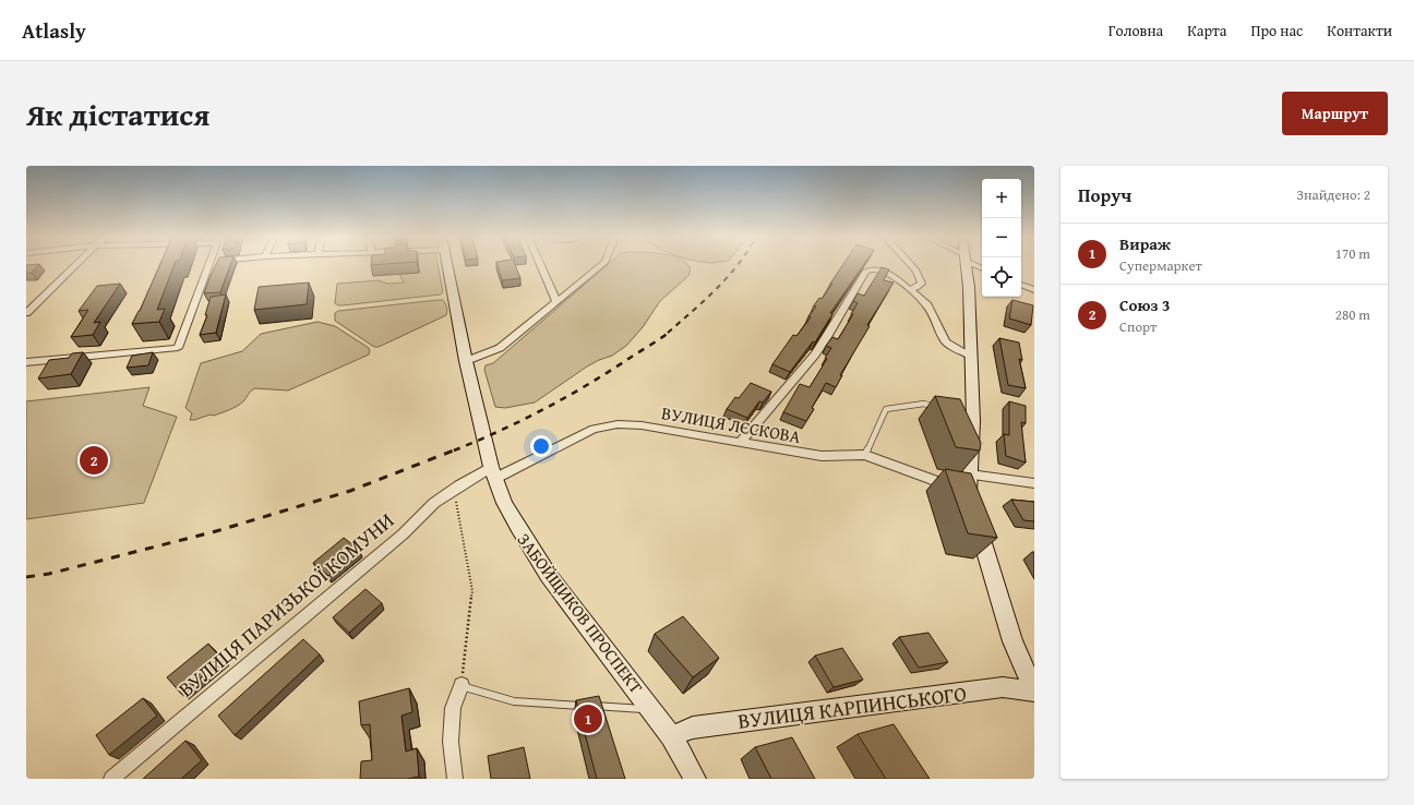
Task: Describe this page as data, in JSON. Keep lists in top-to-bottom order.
{
  "streets": {
    "street": [
      "ВУЛИЦЯ ЛЄСКОВА",
      "ВУЛИЦЯ ПАРИЗЬКОЇ КОМУНИ",
      "ЗАБОЙЩИКОВ ПРОСПЕКТ",
      "ВУЛИЦЯ КАРПИНСЬКОГО"
    ]
  },
  "crossings": [
    ["ВУЛИЦЯ ЛЄСКОВА", "ВУЛИЦЯ ПАРИЗЬКОЇ КОМУНИ"],
    ["ВУЛИЦЯ ЛЄСКОВА", "ЗАБОЙЩИКОВ ПРОСПЕКТ"],
    ["ВУЛИЦЯ ПАРИЗЬКОЇ КОМУНИ", "ЗАБОЙЩИКОВ ПРОСПЕКТ"],
    ["ЗАБОЙЩИКОВ ПРОСПЕКТ", "ВУЛИЦЯ КАРПИНСЬКОГО"]
  ],
  "page": {
    "header": "Atlasly",
    "nav": [
      "Головна",
      "Карта",
      "Про нас",
      "Контакти"
    ],
    "title": "Як дістатися",
    "buttons": "Маршрут",
    "heading": ["Поруч", "Знайдено: 2"],
    "map_buttons": ["+", "−"],
    "list": [
      {
        "mark": "1",
        "name": "Вираж",
        "note": "Супермаркет",
        "value": "170 m"
      },
      {
        "mark": "2",
        "name": "Союз 3",
        "note": "Спорт",
        "value": "280 m"
      }
    ],
    "pins": ["2", "1"]
  }
}
